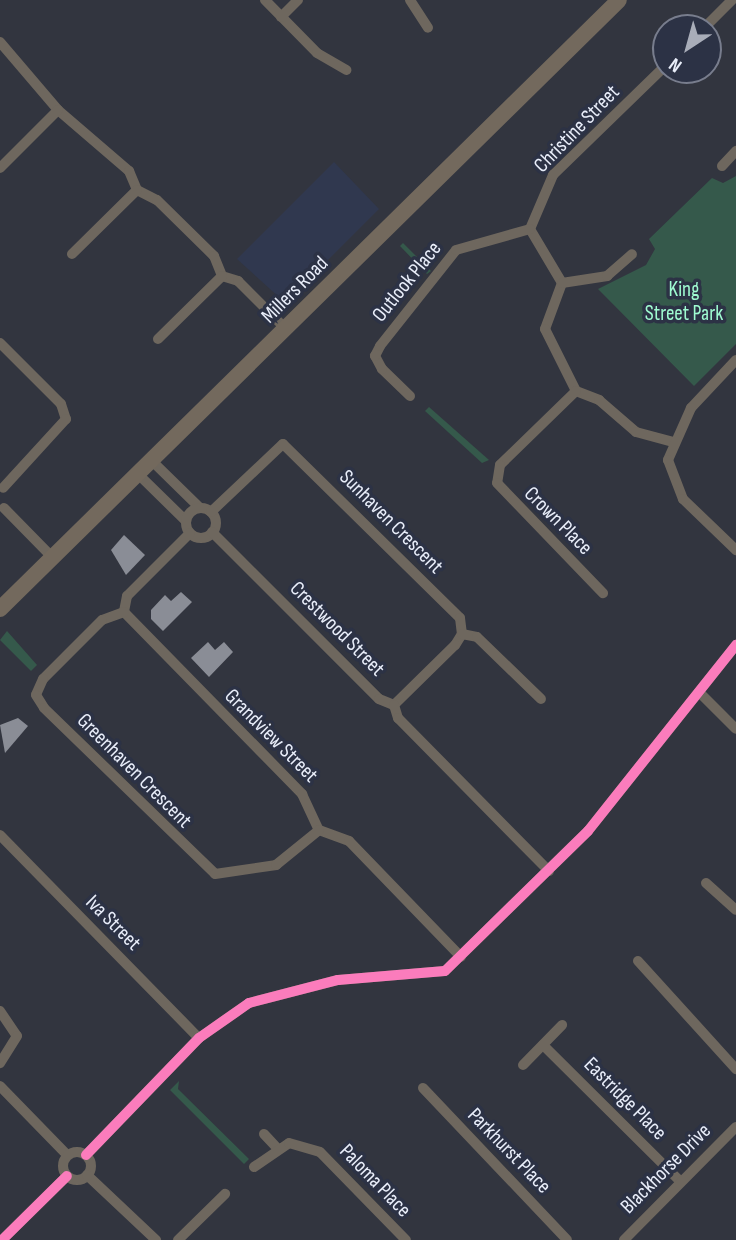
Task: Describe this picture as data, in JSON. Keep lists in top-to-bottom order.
{
  "streets": {
    "street": [
      "Christine Street",
      "Outlook Place",
      "Millers Road",
      "Crown Place",
      "Sunhaven Crescent",
      "Crestwood Street",
      "Grandview Street",
      "Greenhaven Crescent",
      "Iva Street",
      "Eastridge Place",
      "Parkhurst Place",
      "Blackhorse Drive",
      "Paloma Place"
    ]
  },
  "crossings": [
    ["Christine Street", "Outlook Place"],
    ["Sunhaven Crescent", "Crestwood Street"],
    ["Grandview Street", "Greenhaven Crescent"],
    ["Eastridge Place", "Blackhorse Drive"]
  ],
  "parks": ["King Street Park"],
  "north": "bottom left"
}
